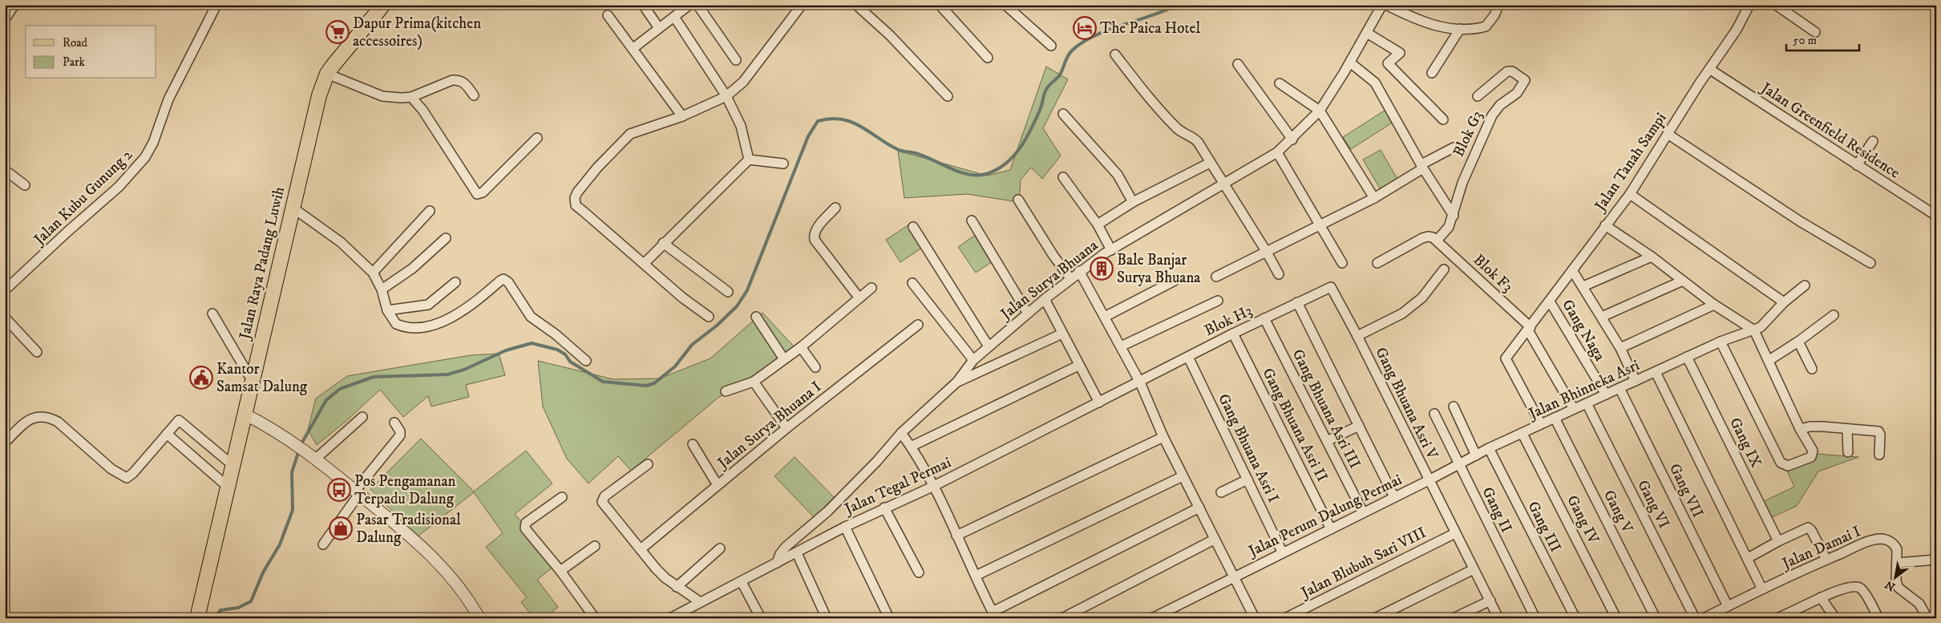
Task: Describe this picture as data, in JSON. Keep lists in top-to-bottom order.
{
  "streets": {
    "main road": ["Jalan Raya Padang Luwih"],
    "street": [
      "Jalan Greenfield Residence",
      "Blok G3",
      "Jalan Tanah Sampi",
      "Jalan Kubu Gunung 2",
      "Blok F3",
      "Jalan Surya Bhuana",
      "Blok H3",
      "Gang Naga",
      "Jalan Bhinneka Asri",
      "Gang Bhuana Asri V",
      "Gang Bhuana Asri III",
      "Jalan Surya Bhuana I",
      "Gang Bhuana Asri II",
      "Gang IX",
      "Gang Bhuana Asri I",
      "Jalan Tegal Permai",
      "Gang VII",
      "Gang VI",
      "Gang II",
      "Gang V",
      "Jalan Perum Dalung Permai",
      "Gang IV",
      "Gang III",
      "Jalan Damai I",
      "Jalan Blubuh Sari VIII"
    ]
  },
  "crossings": [
    ["Jalan Greenfield Residence", "Jalan Tanah Sampi"],
    ["Blok G3", "Blok F3"],
    ["Jalan Tanah Sampi", "Blok F3"],
    ["Jalan Tanah Sampi", "Gang Naga"],
    ["Jalan Tanah Sampi", "Jalan Bhinneka Asri"],
    ["Blok F3", "Jalan Bhinneka Asri"],
    ["Jalan Surya Bhuana", "Jalan Tegal Permai"],
    ["Blok H3", "Gang Bhuana Asri V"],
    ["Blok H3", "Gang Bhuana Asri III"],
    ["Blok H3", "Gang Bhuana Asri II"],
    ["Blok H3", "Gang Bhuana Asri I"],
    ["Blok H3", "Jalan Tegal Permai"],
    ["Gang Naga", "Jalan Bhinneka Asri"],
    ["Jalan Bhinneka Asri", "Gang Bhuana Asri V"],
    ["Jalan Bhinneka Asri", "Gang IX"],
    ["Jalan Bhinneka Asri", "Gang VII"],
    ["Jalan Bhinneka Asri", "Gang VI"],
    ["Jalan Bhinneka Asri", "Gang II"],
    ["Jalan Bhinneka Asri", "Gang V"],
    ["Jalan Bhinneka Asri", "Jalan Perum Dalung Permai"],
    ["Jalan Bhinneka Asri", "Gang IV"],
    ["Jalan Bhinneka Asri", "Gang III"],
    ["Gang Bhuana Asri V", "Jalan Perum Dalung Permai"],
    ["Gang Bhuana Asri V", "Jalan Blubuh Sari VIII"],
    ["Gang Bhuana Asri III", "Jalan Perum Dalung Permai"],
    ["Gang Bhuana Asri II", "Jalan Perum Dalung Permai"],
    ["Gang Bhuana Asri I", "Jalan Perum Dalung Permai"],
    ["Gang VII", "Jalan Damai I"]
  ],
  "places": {
    "hotel": ["The Paica Hotel"],
    "supermarket": ["Dapur Prima(kitchen accessoires)"],
    "building": ["Bale Banjar Surya Bhuana"],
    "public building": ["Kantor Samsat Dalung"],
    "bus stop": ["Pos Pengamanan Terpadu Dalung"],
    "shop": ["Pasar Tradisional Dalung"]
  },
  "legend": ["Road", "Park"],
  "scale_bar": "50 m",
  "north": "bottom left"
}
